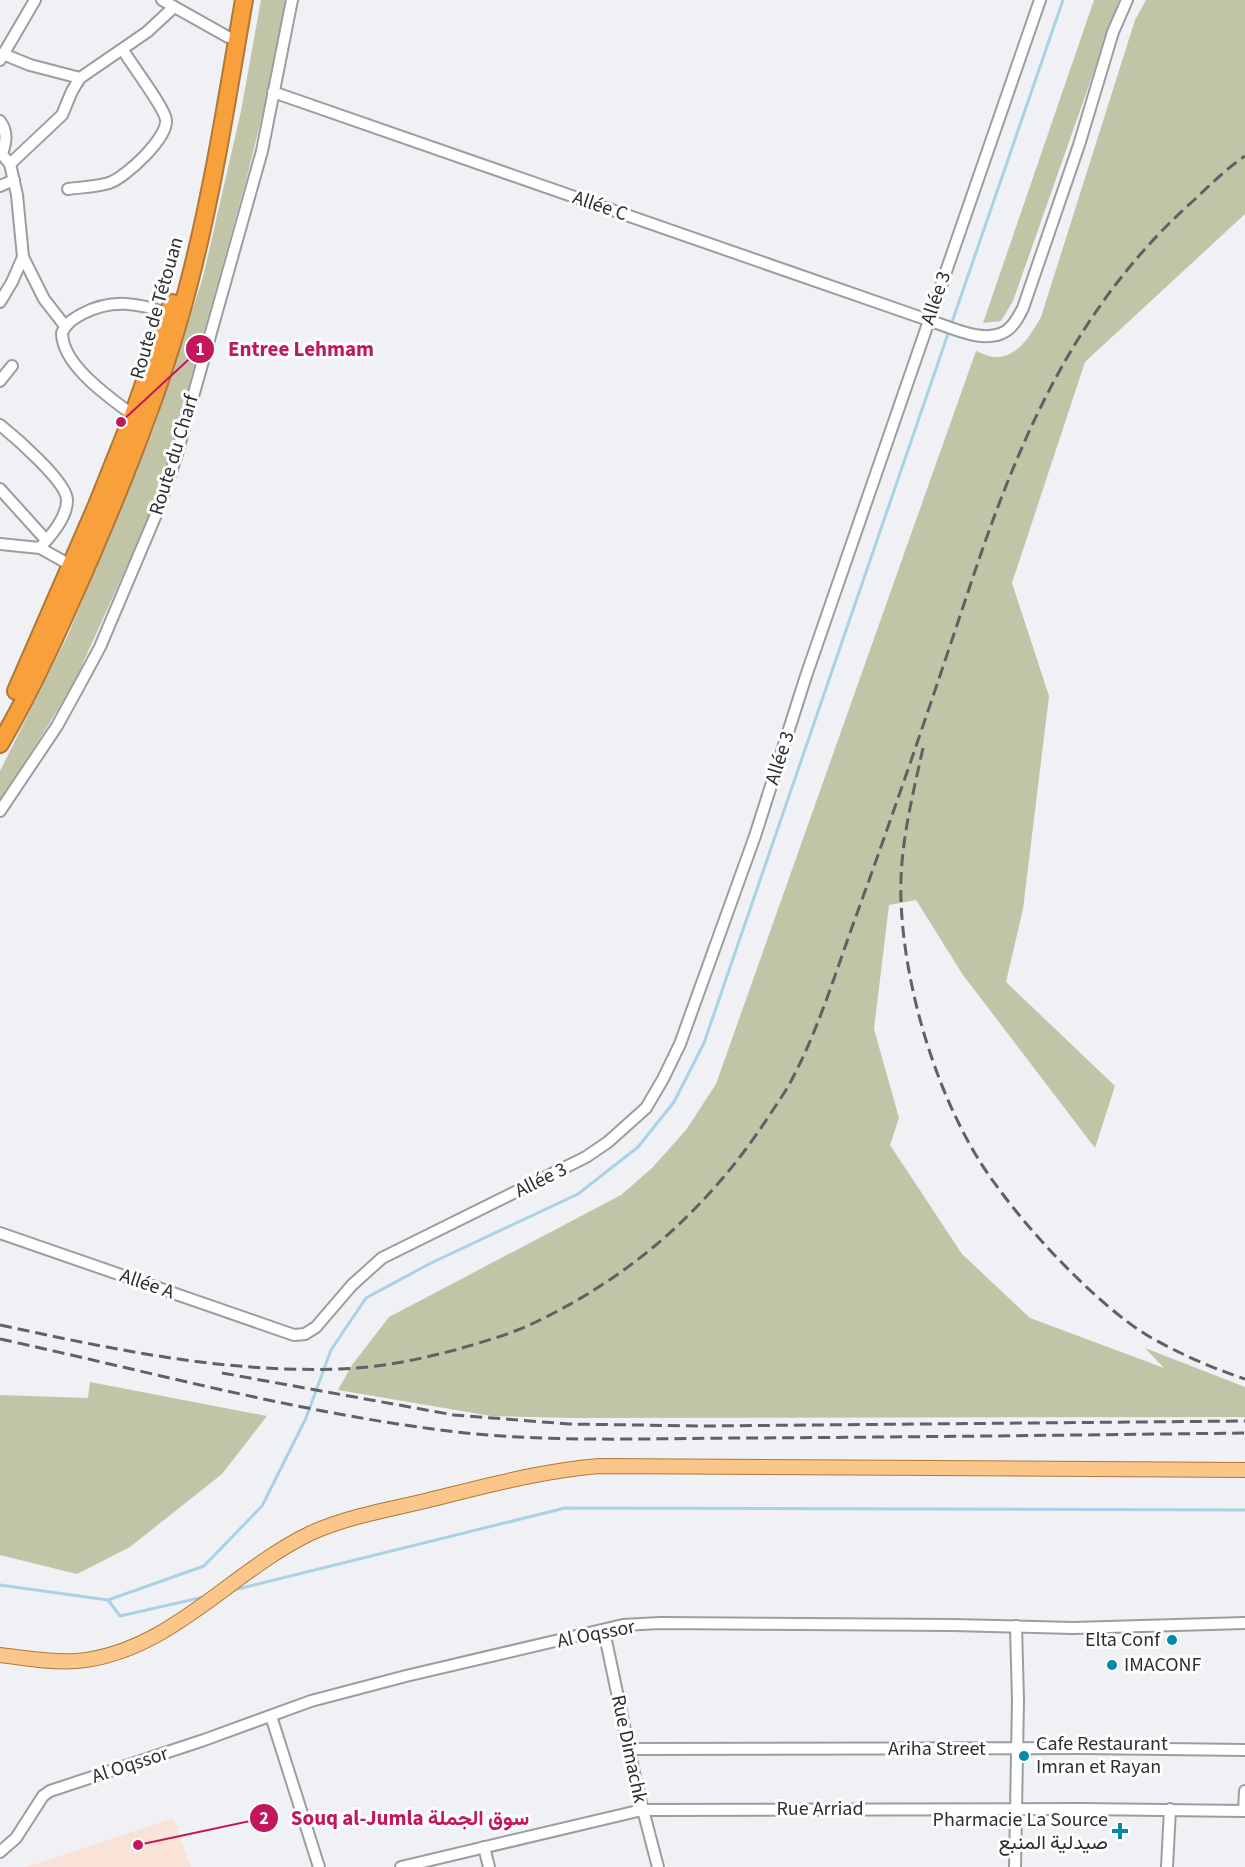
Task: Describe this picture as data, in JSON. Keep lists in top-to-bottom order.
{
  "streets": {
    "highway": ["Route de Tétouan"],
    "street": [
      "Allée C",
      "Allée 3",
      "Route du Charf",
      "Allée A",
      "Al Oqssor",
      "Rue Dimachk",
      "Ariha Street",
      "Rue Arriad"
    ]
  },
  "crossings": [
    ["Allée C", "Allée 3"],
    ["Allée C", "Route du Charf"],
    ["Allée 3", "Allée A"],
    ["Al Oqssor", "Rue Dimachk"],
    ["Rue Dimachk", "Ariha Street"],
    ["Rue Dimachk", "Rue Arriad"]
  ],
  "places": {
    "other": [
      "Entree Lehmam",
      "Elta Conf",
      "IMACONF",
      "Cafe Restaurant Imran et Rayan",
      "Souq al-Jumla سوق الجملة"
    ],
    "health": ["Pharmacie La Source صيدلية المنبع"]
  }
}
